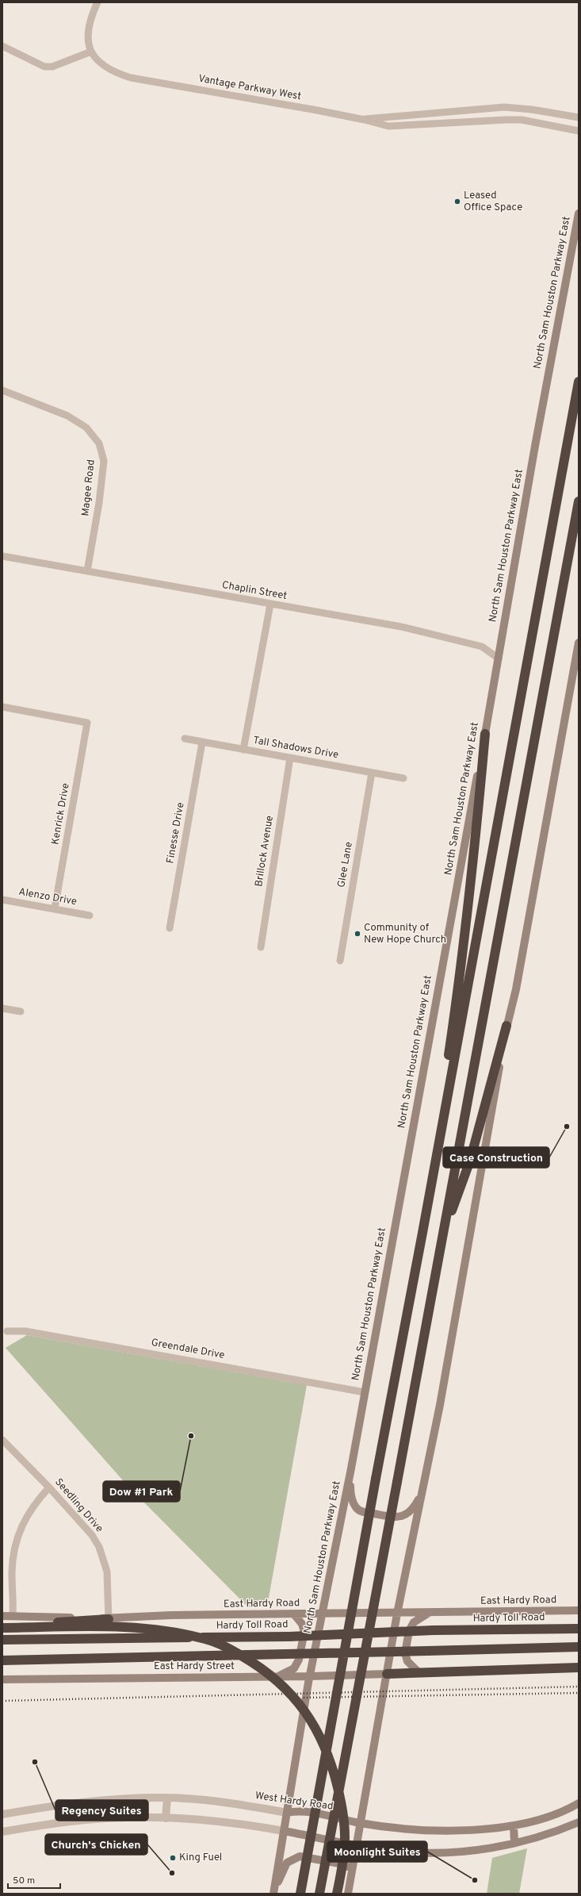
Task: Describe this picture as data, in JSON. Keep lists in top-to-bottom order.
{
  "streets": {
    "highway": ["Hardy Toll Road"],
    "main road": [
      "North Sam Houston Parkway East",
      "East Hardy Road",
      "East Hardy Street",
      "West Hardy Road"
    ],
    "street": [
      "Vantage Parkway West",
      "Magee Road",
      "Chaplin Street",
      "Tall Shadows Drive",
      "Kenrick Drive",
      "Finesse Drive",
      "Brillock Avenue",
      "Glee Lane",
      "Alenzo Drive",
      "Greendale Drive",
      "Seedling Drive"
    ]
  },
  "crossings": [
    ["North Sam Houston Parkway East", "Chaplin Street"],
    ["North Sam Houston Parkway East", "Greendale Drive"],
    ["North Sam Houston Parkway East", "East Hardy Road"],
    ["North Sam Houston Parkway East", "East Hardy Street"],
    ["North Sam Houston Parkway East", "West Hardy Road"],
    ["Magee Road", "Chaplin Street"],
    ["Tall Shadows Drive", "Finesse Drive"],
    ["Tall Shadows Drive", "Brillock Avenue"],
    ["Tall Shadows Drive", "Glee Lane"],
    ["Kenrick Drive", "Alenzo Drive"],
    ["Seedling Drive", "East Hardy Road"]
  ],
  "places": [
    "Leased Office Space",
    "Community of New Hope Church",
    "Case Construction",
    "Dow #1 Park",
    "Regency Suites",
    "King Fuel",
    "Church's Chicken",
    "Moonlight Suites"
  ],
  "scale_bar": "50 m"
}
